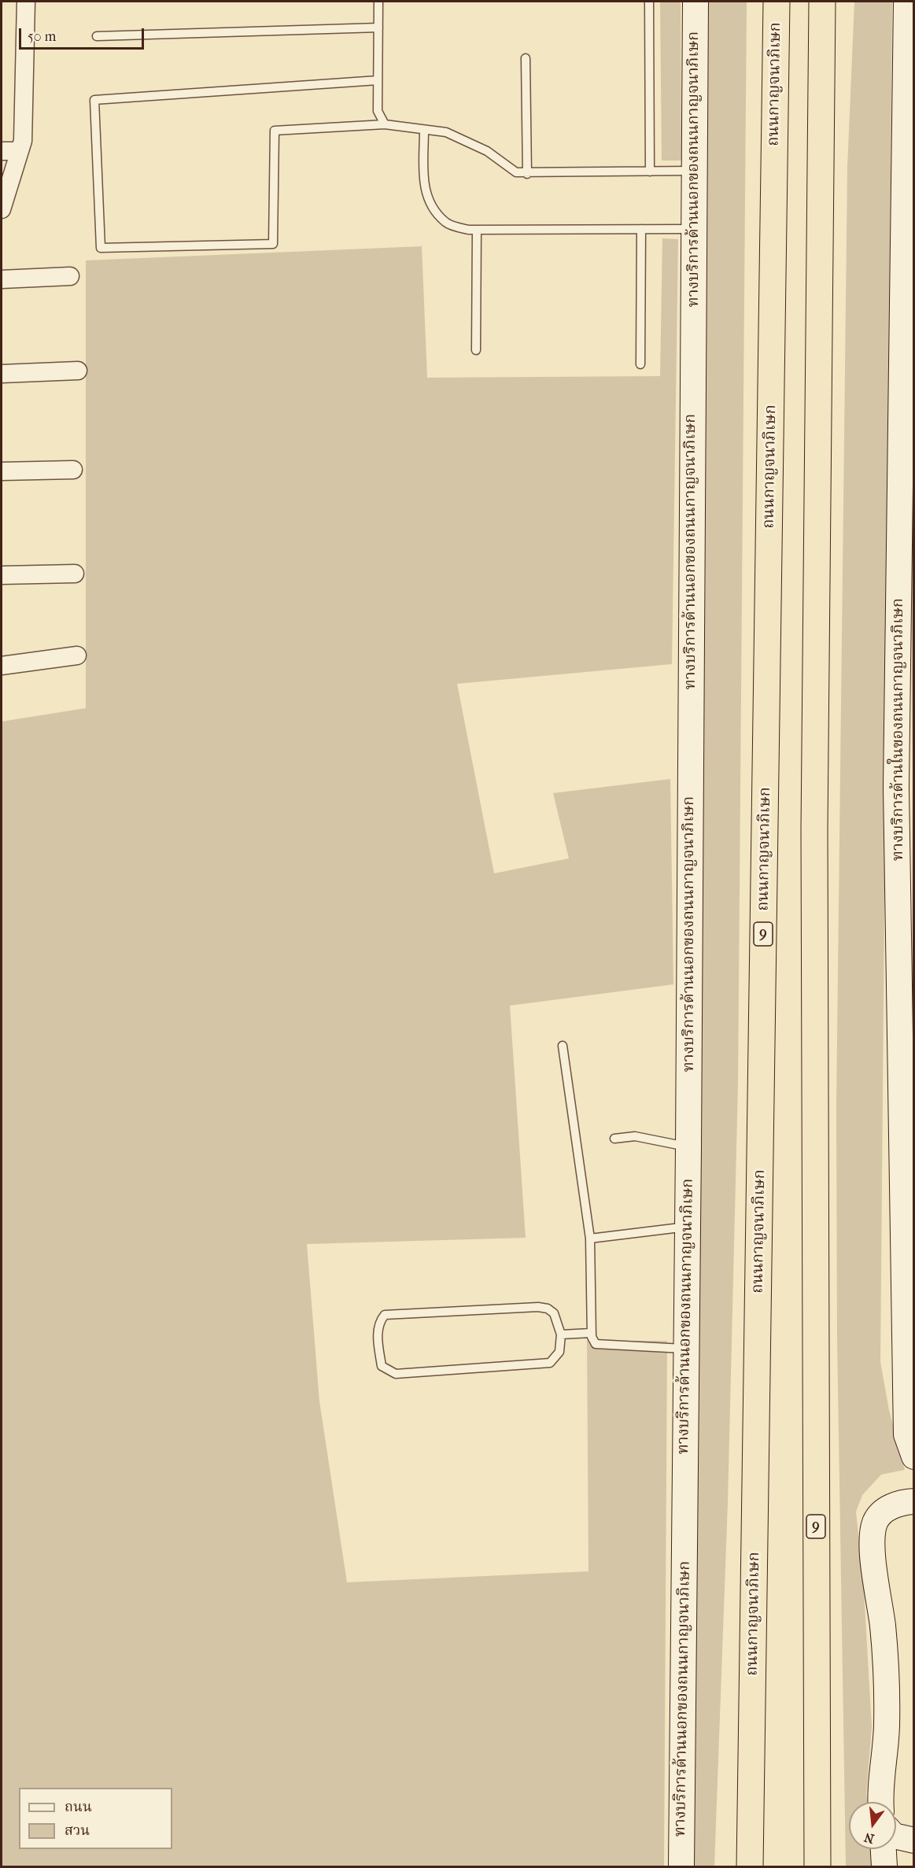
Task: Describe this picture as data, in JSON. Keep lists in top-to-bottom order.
{
  "streets": {
    "highway": ["ถนนกาญจนาภิเษก", "9"],
    "main road": ["ทางบริการด้านนอกของถนนกาญจนาภิเษก", "ทางบริการด้านในของถนนกาญจนาภิเษก"]
  },
  "legend": ["ถนน", "สวน"],
  "scale_bar": "50 m",
  "north": "bottom"
}
